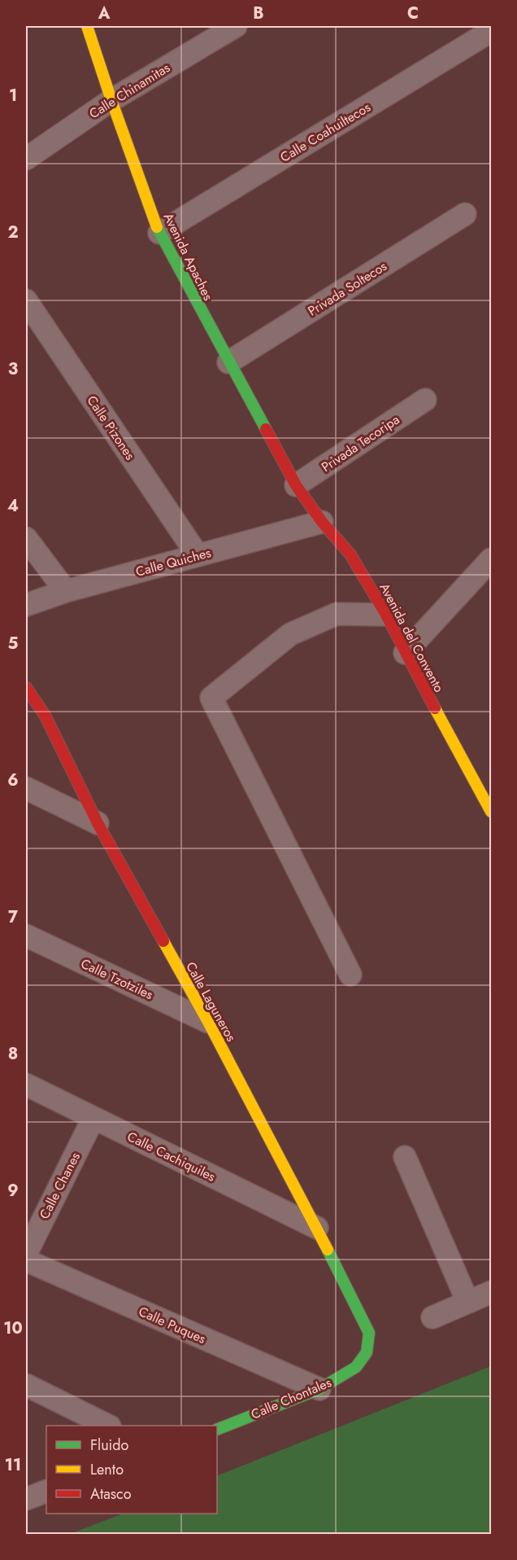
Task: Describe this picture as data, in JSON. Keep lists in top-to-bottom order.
{
  "streets": {
    "street": [
      "Calle Chinamitas",
      "Calle Coahuiltecos",
      "Avenida Apaches",
      "Privada Soltecos",
      "Calle Pizones",
      "Privada Tecoripa",
      "Calle Quiches",
      "Avenida del Convento",
      "Calle Tzotziles",
      "Calle Laguneros",
      "Calle Cachiquiles",
      "Calle Chanes",
      "Calle Puques",
      "Calle Chontales"
    ]
  },
  "crossings": [
    ["Calle Chinamitas", "Avenida Apaches"],
    ["Calle Coahuiltecos", "Avenida Apaches"],
    ["Avenida Apaches", "Privada Soltecos"],
    ["Avenida Apaches", "Privada Tecoripa"],
    ["Avenida Apaches", "Avenida del Convento"],
    ["Calle Pizones", "Calle Quiches"],
    ["Privada Tecoripa", "Avenida del Convento"],
    ["Calle Quiches", "Avenida del Convento"],
    ["Calle Tzotziles", "Calle Laguneros"],
    ["Calle Laguneros", "Calle Cachiquiles"],
    ["Calle Laguneros", "Calle Chontales"],
    ["Calle Cachiquiles", "Calle Chanes"],
    ["Calle Puques", "Calle Chontales"]
  ],
  "legend": ["Fluido", "Lento", "Atasco"],
  "grid": {
    "columns": ["A", "B", "C"],
    "rows": [
      "1",
      "2",
      "3",
      "4",
      "5",
      "6",
      "7",
      "8",
      "9",
      "10",
      "11"
    ]
  }
}
